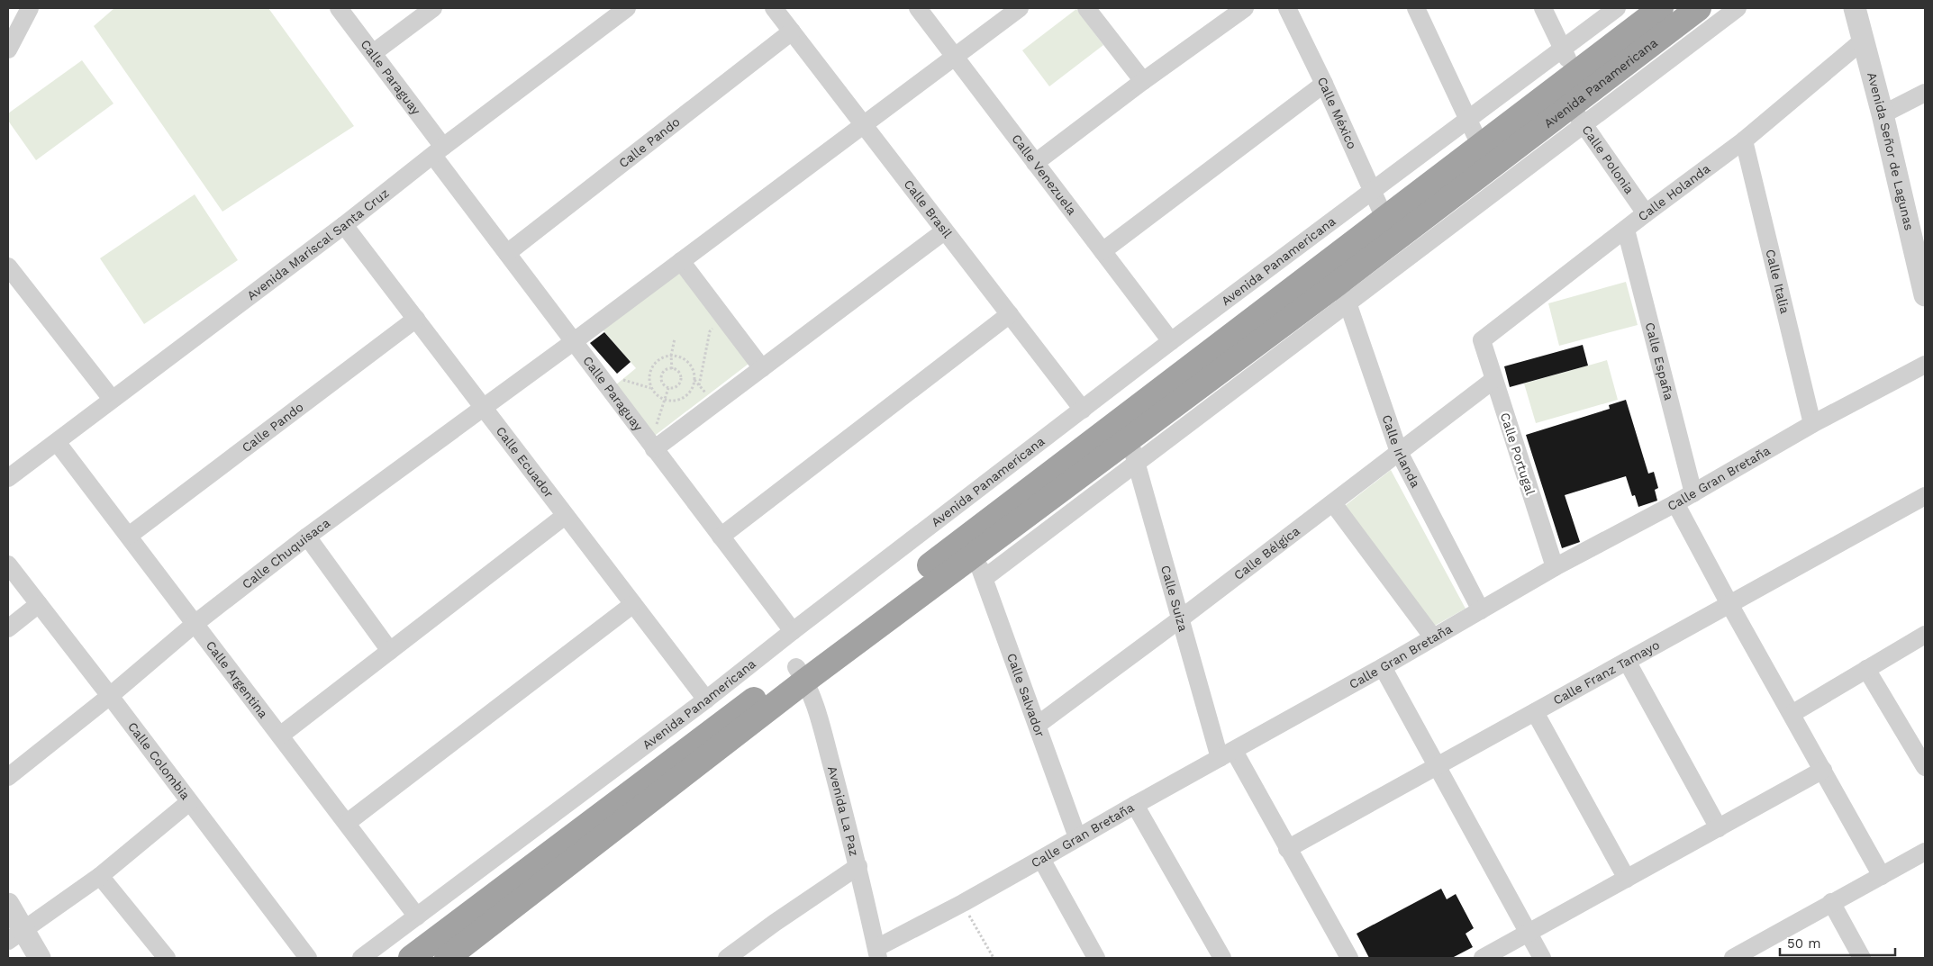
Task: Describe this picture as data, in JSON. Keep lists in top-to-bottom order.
{
  "streets": {
    "highway": ["Avenida Panamericana"],
    "street": [
      "Calle Paraguay",
      "Calle México",
      "Calle Pando",
      "Avenida Señor de Lagunas",
      "Calle Polonia",
      "Calle Venezuela",
      "Calle Holanda",
      "Calle Brasil",
      "Avenida Mariscal Santa Cruz",
      "Calle Italia",
      "Calle España",
      "Calle Irlanda",
      "Calle Portugal",
      "Calle Ecuador",
      "Calle Gran Bretaña",
      "Calle Chuquisaca",
      "Calle Bélgica",
      "Calle Suiza",
      "Calle Franz Tamayo",
      "Calle Argentina",
      "Calle Salvador",
      "Calle Colombia",
      "Avenida La Paz"
    ]
  },
  "crossings": [
    ["Calle Paraguay", "Avenida Panamericana"],
    ["Calle Paraguay", "Calle Pando"],
    ["Calle Paraguay", "Avenida Mariscal Santa Cruz"],
    ["Calle Paraguay", "Calle Chuquisaca"],
    ["Avenida Panamericana", "Calle México"],
    ["Avenida Panamericana", "Calle Polonia"],
    ["Avenida Panamericana", "Calle Venezuela"],
    ["Avenida Panamericana", "Calle Brasil"],
    ["Avenida Panamericana", "Calle Irlanda"],
    ["Avenida Panamericana", "Calle Ecuador"],
    ["Avenida Panamericana", "Calle Suiza"],
    ["Avenida Panamericana", "Calle Argentina"],
    ["Avenida Panamericana", "Calle Salvador"],
    ["Avenida Panamericana", "Avenida La Paz"],
    ["Calle Pando", "Calle Brasil"],
    ["Calle Pando", "Calle Ecuador"],
    ["Calle Pando", "Calle Argentina"],
    ["Avenida Señor de Lagunas", "Calle Holanda"],
    ["Calle Polonia", "Calle Holanda"],
    ["Calle Venezuela", "Calle Chuquisaca"],
    ["Calle Holanda", "Calle Italia"],
    ["Calle Holanda", "Calle España"],
    ["Calle Holanda", "Calle Portugal"],
    ["Calle Brasil", "Calle Chuquisaca"],
    ["Avenida Mariscal Santa Cruz", "Calle Ecuador"],
    ["Avenida Mariscal Santa Cruz", "Calle Argentina"],
    ["Calle Italia", "Calle Gran Bretaña"],
    ["Calle España", "Calle Gran Bretaña"],
    ["Calle Irlanda", "Calle Gran Bretaña"],
    ["Calle Irlanda", "Calle Bélgica"],
    ["Calle Portugal", "Calle Gran Bretaña"],
    ["Calle Portugal", "Calle Bélgica"],
    ["Calle Ecuador", "Calle Chuquisaca"],
    ["Calle Gran Bretaña", "Calle Suiza"],
    ["Calle Gran Bretaña", "Calle Salvador"],
    ["Calle Gran Bretaña", "Avenida La Paz"],
    ["Calle Chuquisaca", "Calle Argentina"],
    ["Calle Chuquisaca", "Calle Colombia"],
    ["Calle Bélgica", "Calle Suiza"],
    ["Calle Bélgica", "Calle Salvador"],
    ["Calle Suiza", "Calle Franz Tamayo"]
  ],
  "scale_bar": "50 m"
}
